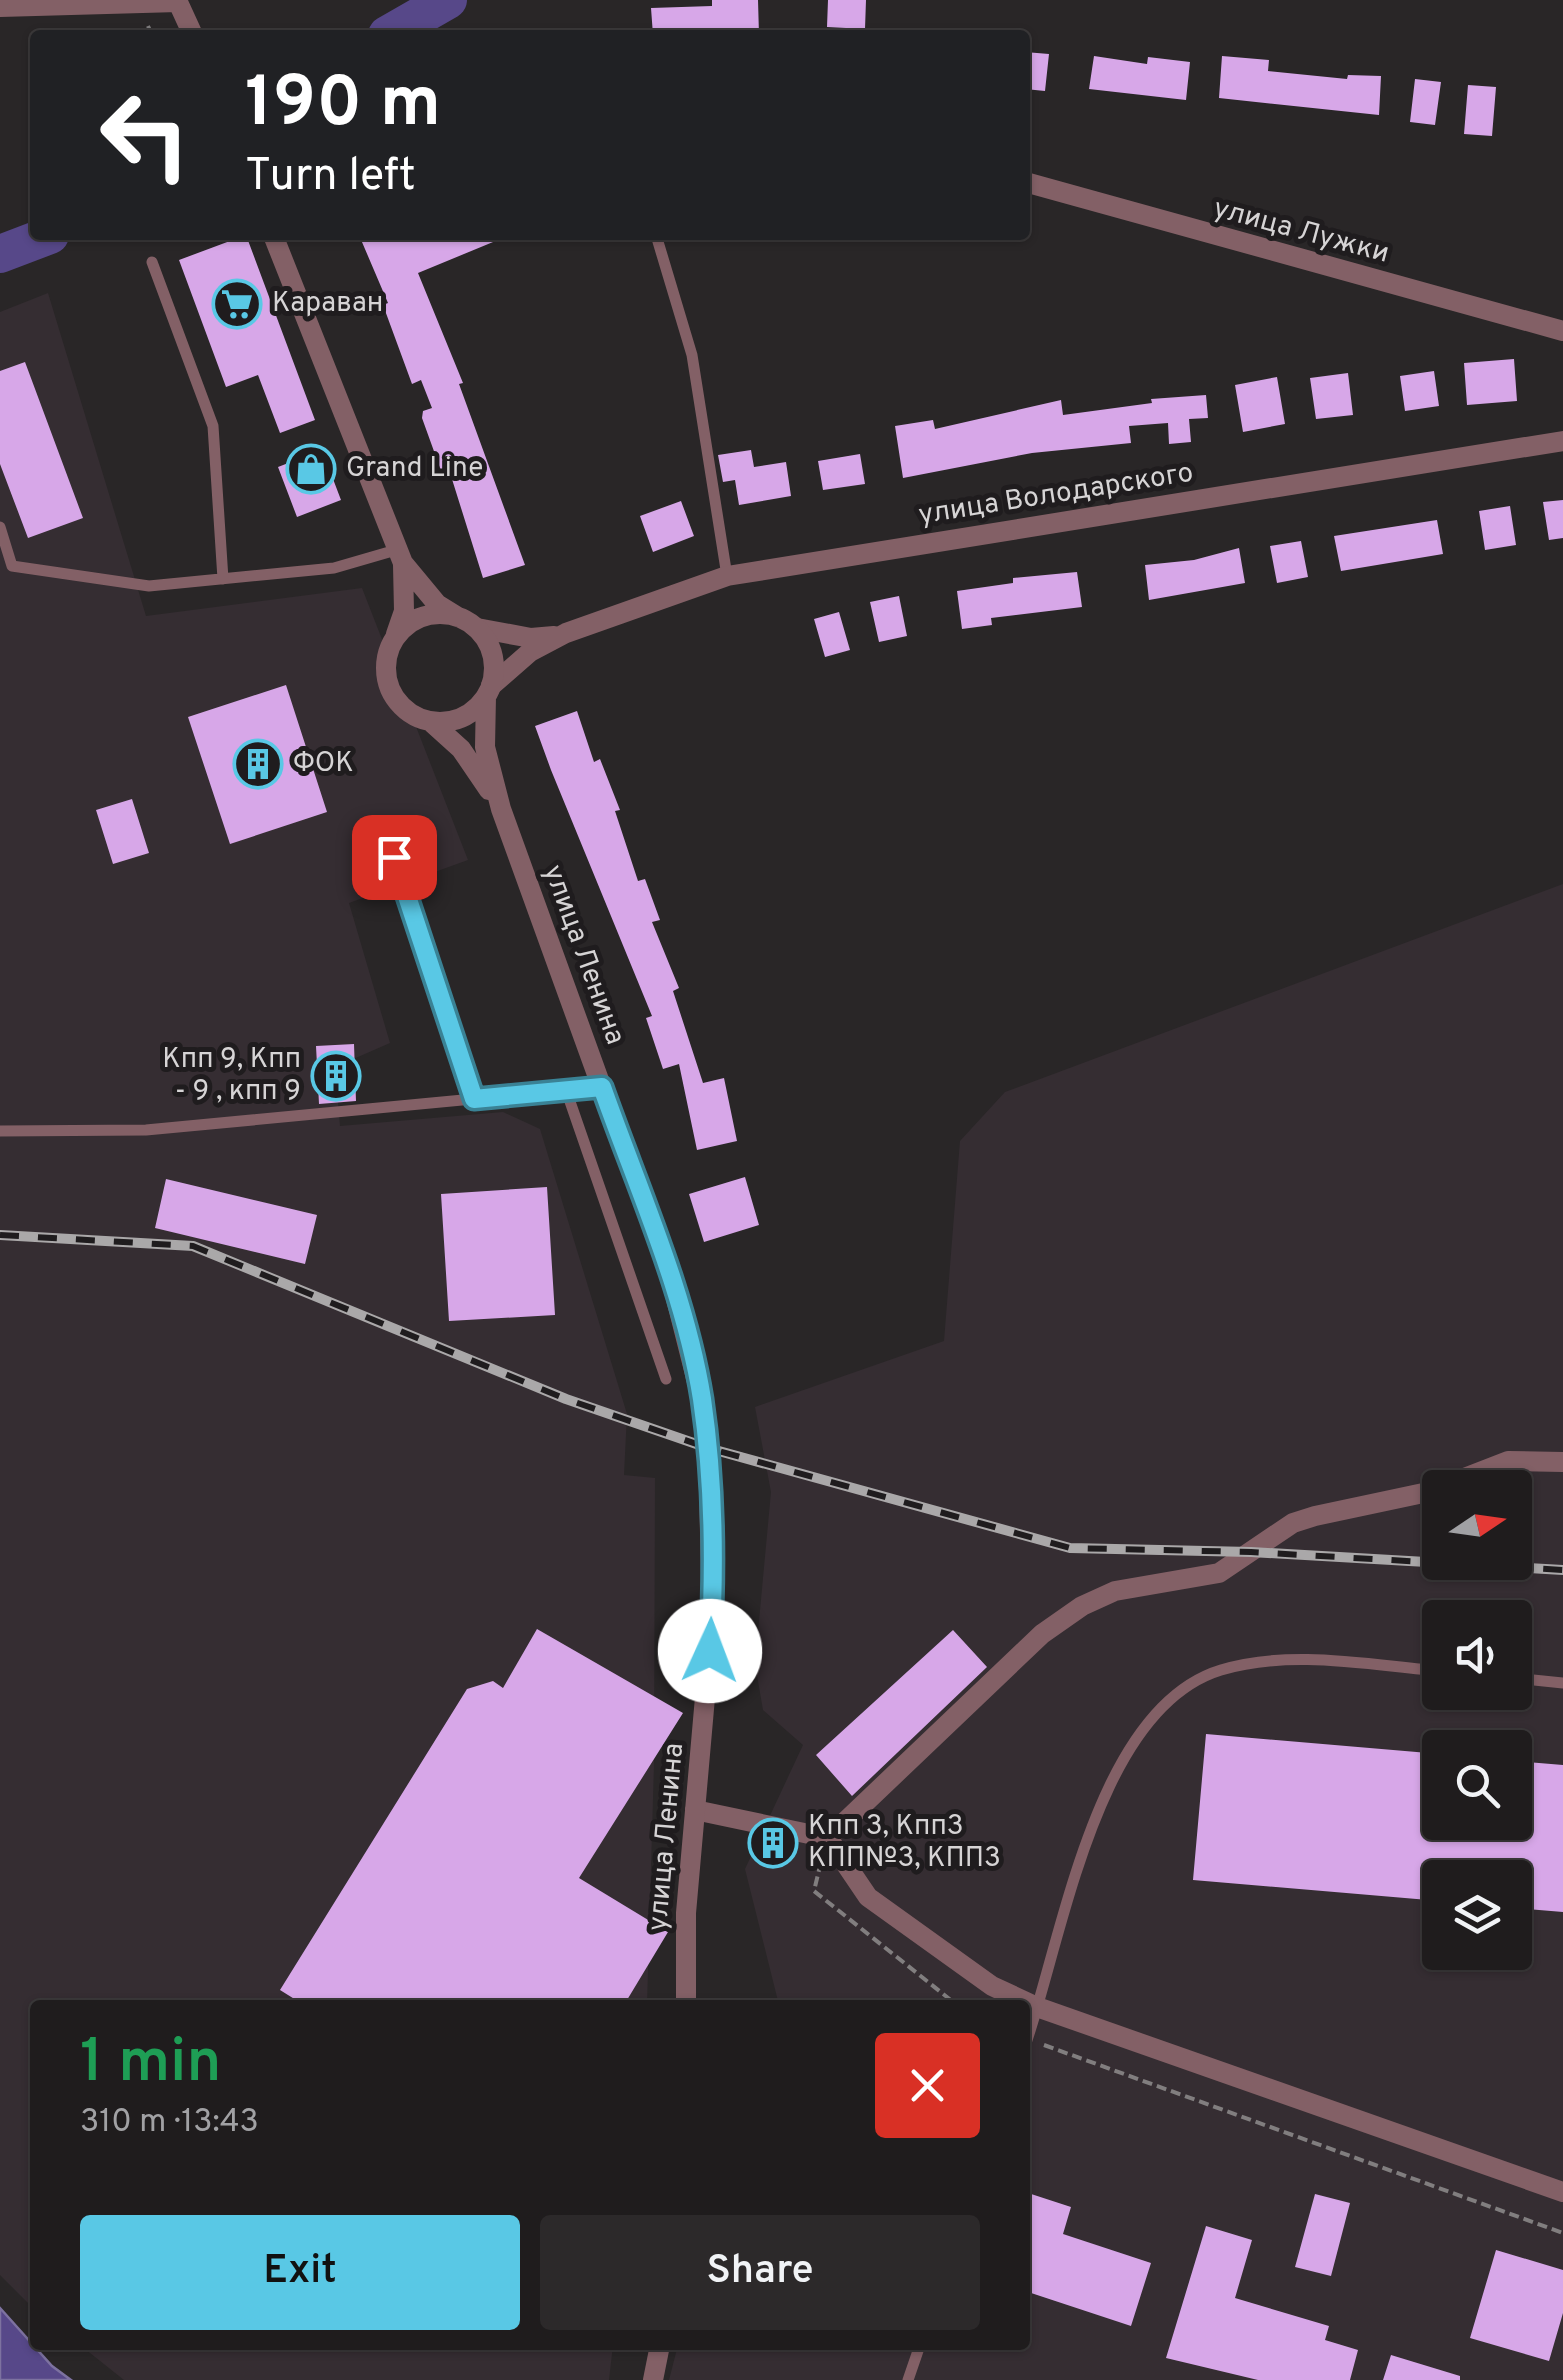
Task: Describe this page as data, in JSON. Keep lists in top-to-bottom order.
{
  "streets": {
    "street": ["улица Лужки", "улица Володарского", "улица Ленина"]
  },
  "places": {
    "supermarket": ["Караван"],
    "shop": ["Grand Line"],
    "building": ["ФОК", "Кпп 9, Кпп - 9 , кпп 9", "Кпп 3, Кпп3 КПП№3, КПП3"]
  },
  "north": "right",
  "page": {
    "turn": ["190 m", "Turn left"],
    "heading": ["1 min", "310 m · 13:43"],
    "buttons": ["Exit", "Share"]
  }
}
